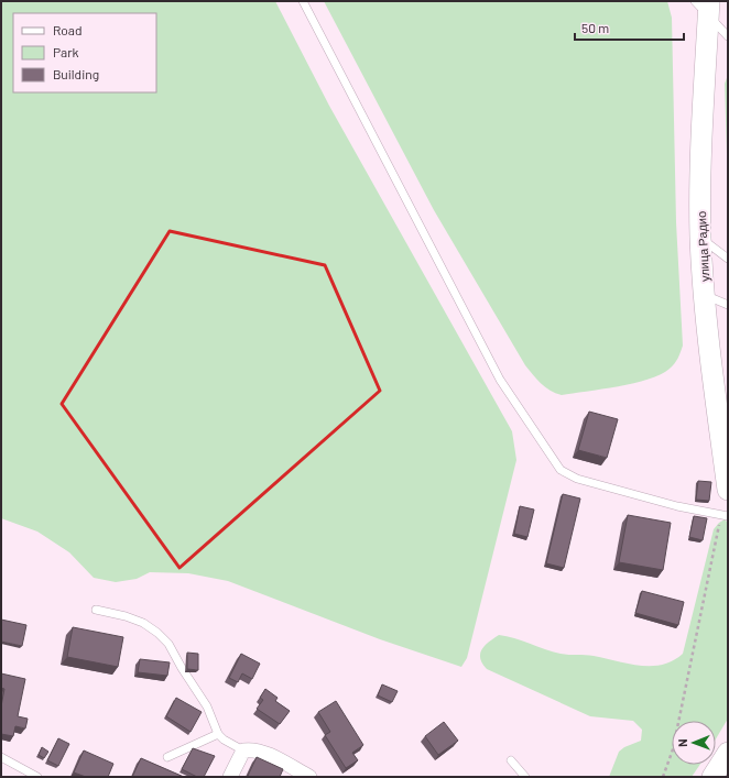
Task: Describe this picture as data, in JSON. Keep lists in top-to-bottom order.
{
  "streets": {
    "main road": ["улица Радио"]
  },
  "legend": ["Road", "Park", "Building"],
  "scale_bar": "50 m",
  "north": "left"
}
